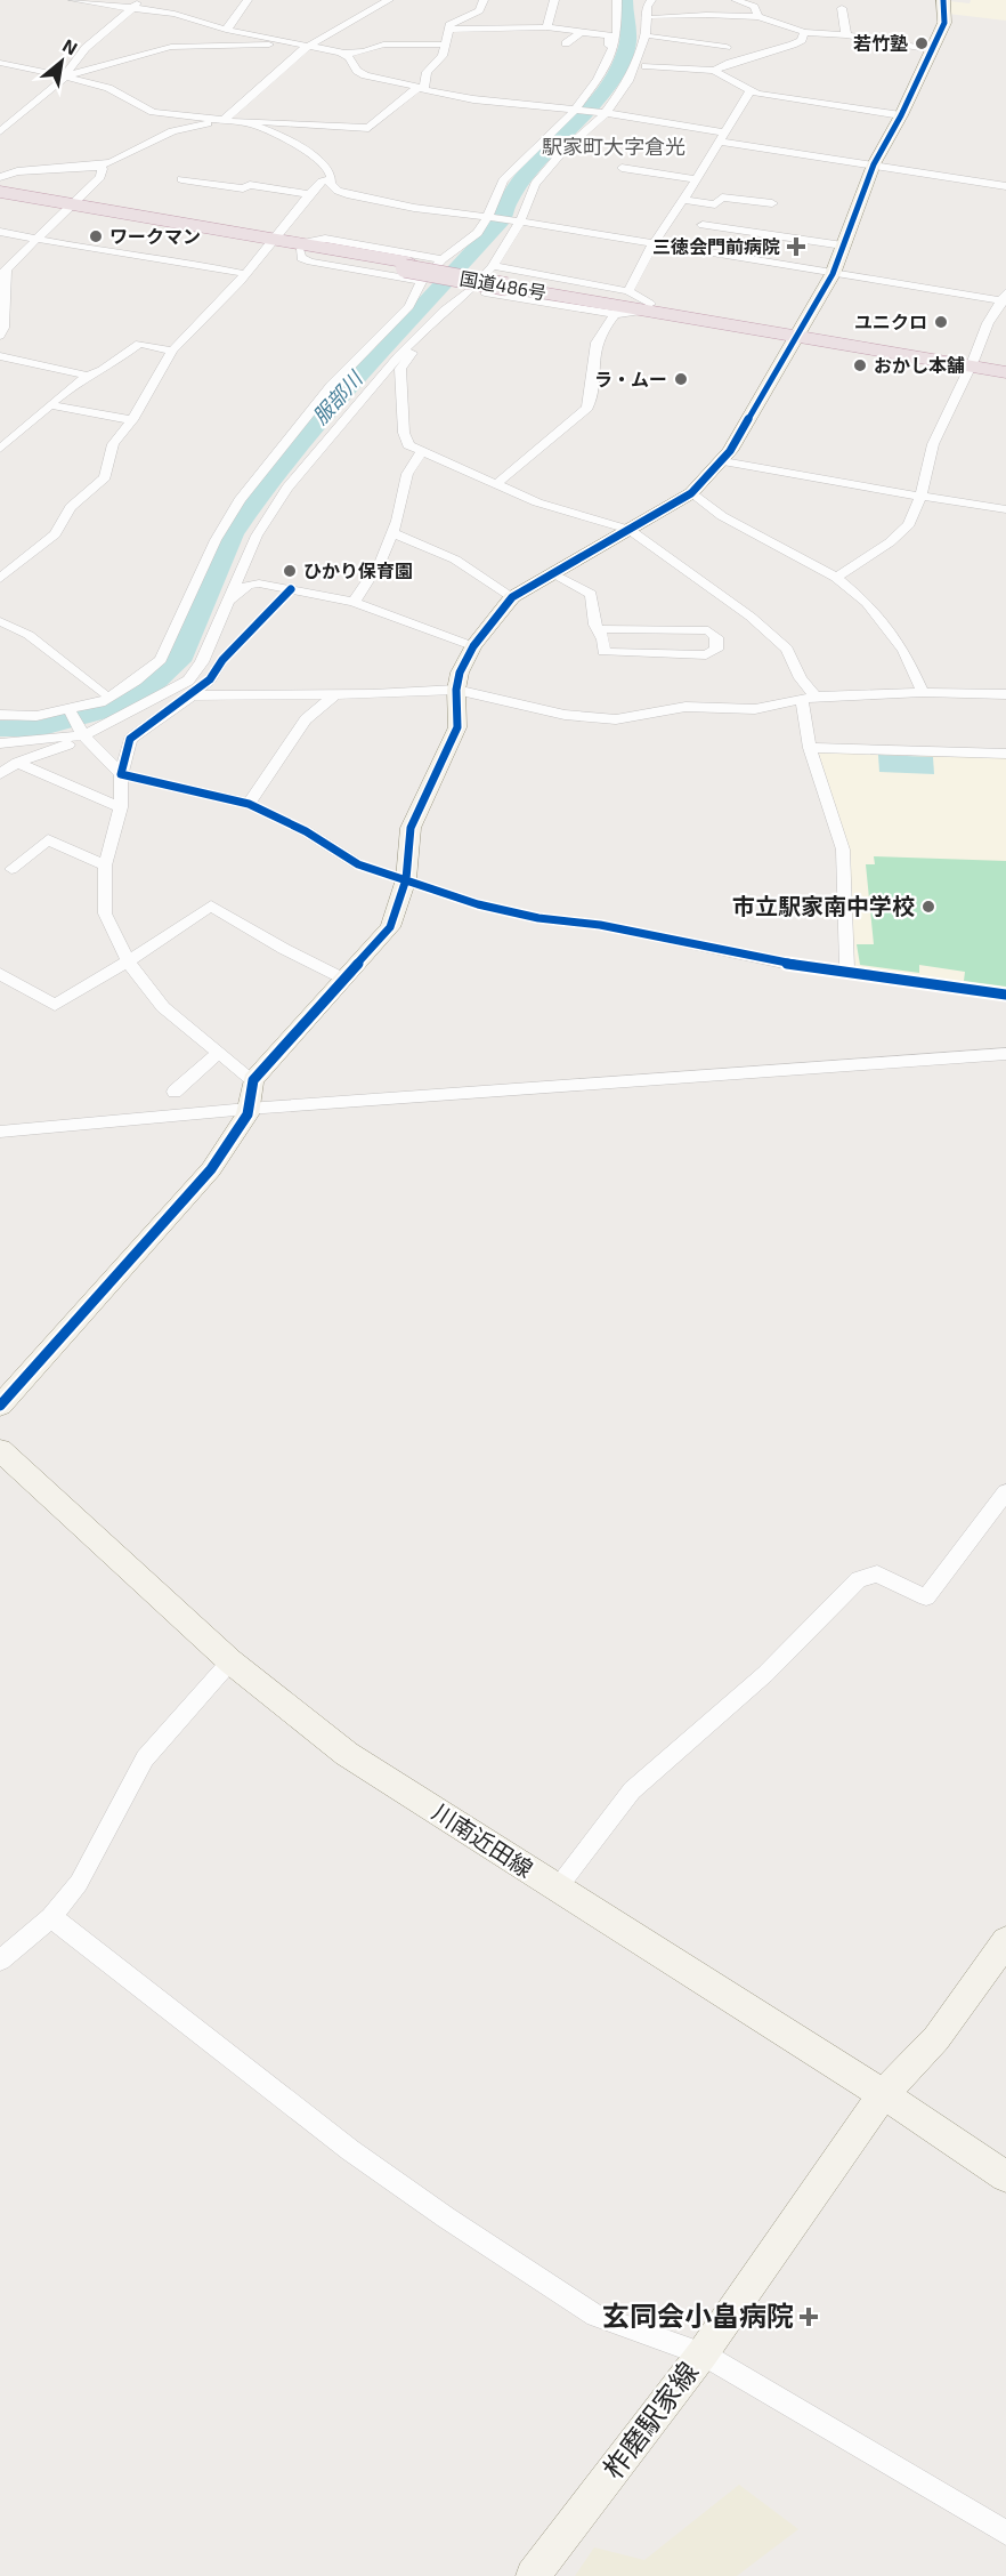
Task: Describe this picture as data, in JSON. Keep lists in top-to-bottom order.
{
  "streets": {
    "highway": ["国道486号"],
    "street": ["川南近田線", "柞磨駅家線"]
  },
  "crossings": [
    ["川南近田線", "柞磨駅家線"]
  ],
  "districts": ["駅家町大字倉光"],
  "water": ["服部川"],
  "places": {
    "other": [
      "若竹塾",
      "ワークマン",
      "ユニクロ",
      "おかし本舗",
      "ラ・ムー",
      "ひかり保育園",
      "市立駅家南中学校"
    ],
    "health": ["三徳会門前病院", "玄同会小畠病院"]
  },
  "north": "top right"
}
